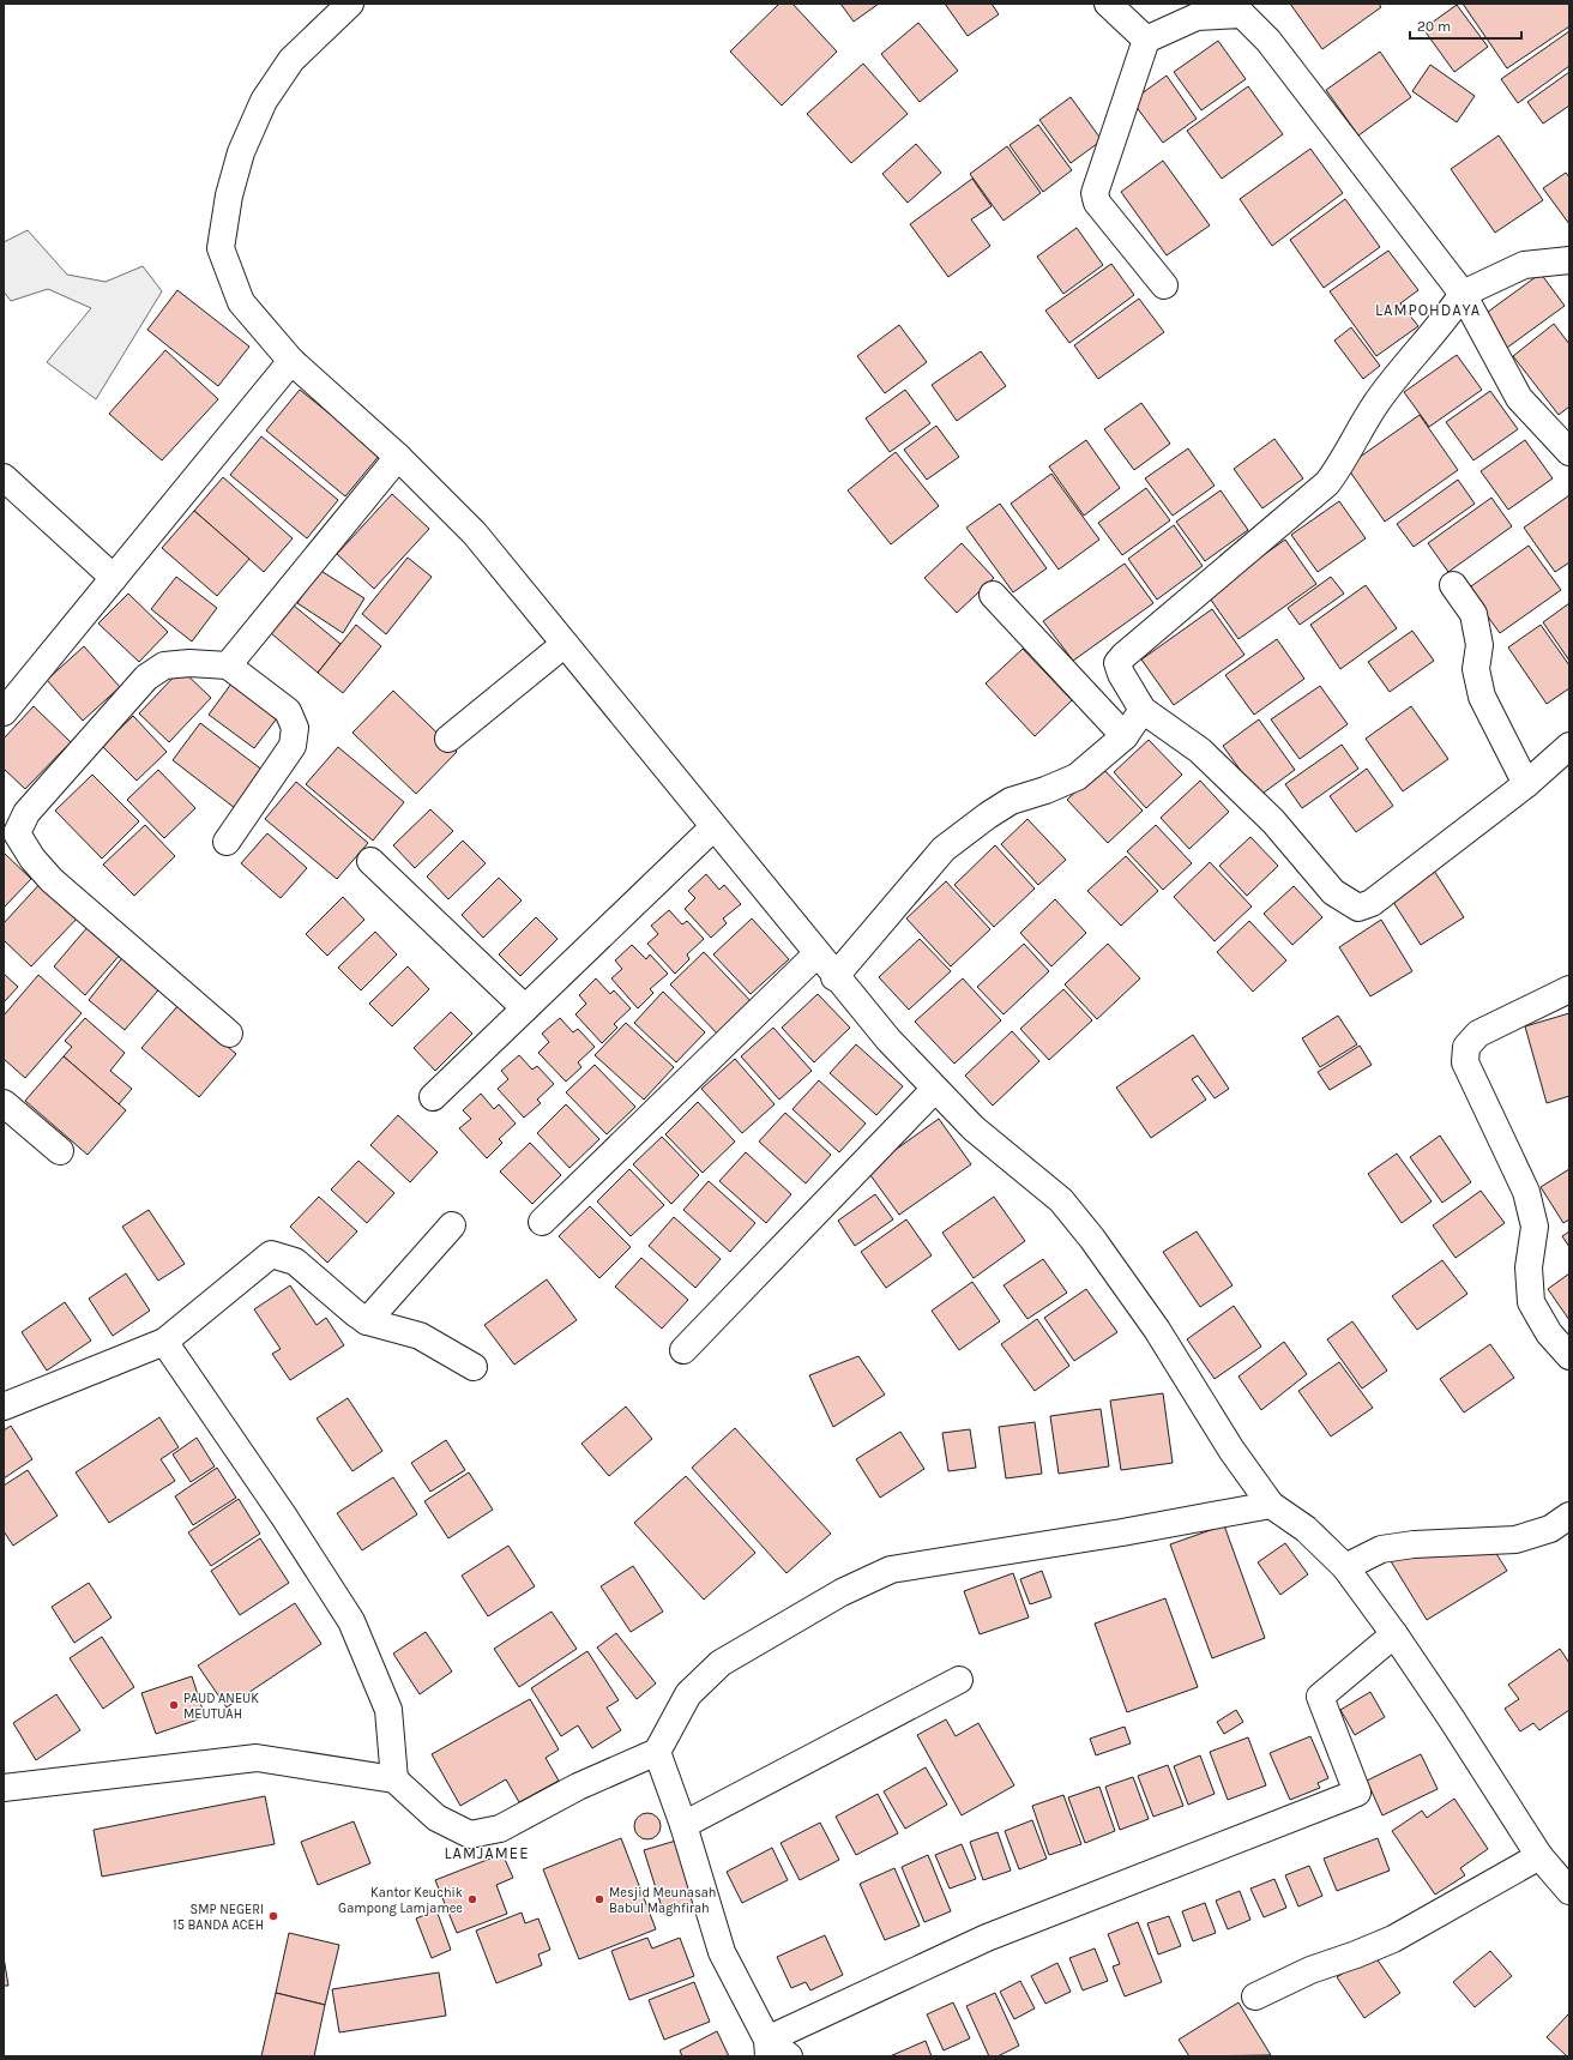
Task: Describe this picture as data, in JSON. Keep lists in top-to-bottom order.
{
  "districts": ["LAMPOHDAYA", "LAMJAMEE"],
  "places": [
    "PAUD ANEUK MEUTUAH",
    "Kantor Keuchik Gampong Lamjamee",
    "Mesjid Meunasah Babul Maghfirah",
    "SMP NEGERI 15 BANDA ACEH"
  ],
  "scale_bar": "20 m"
}
